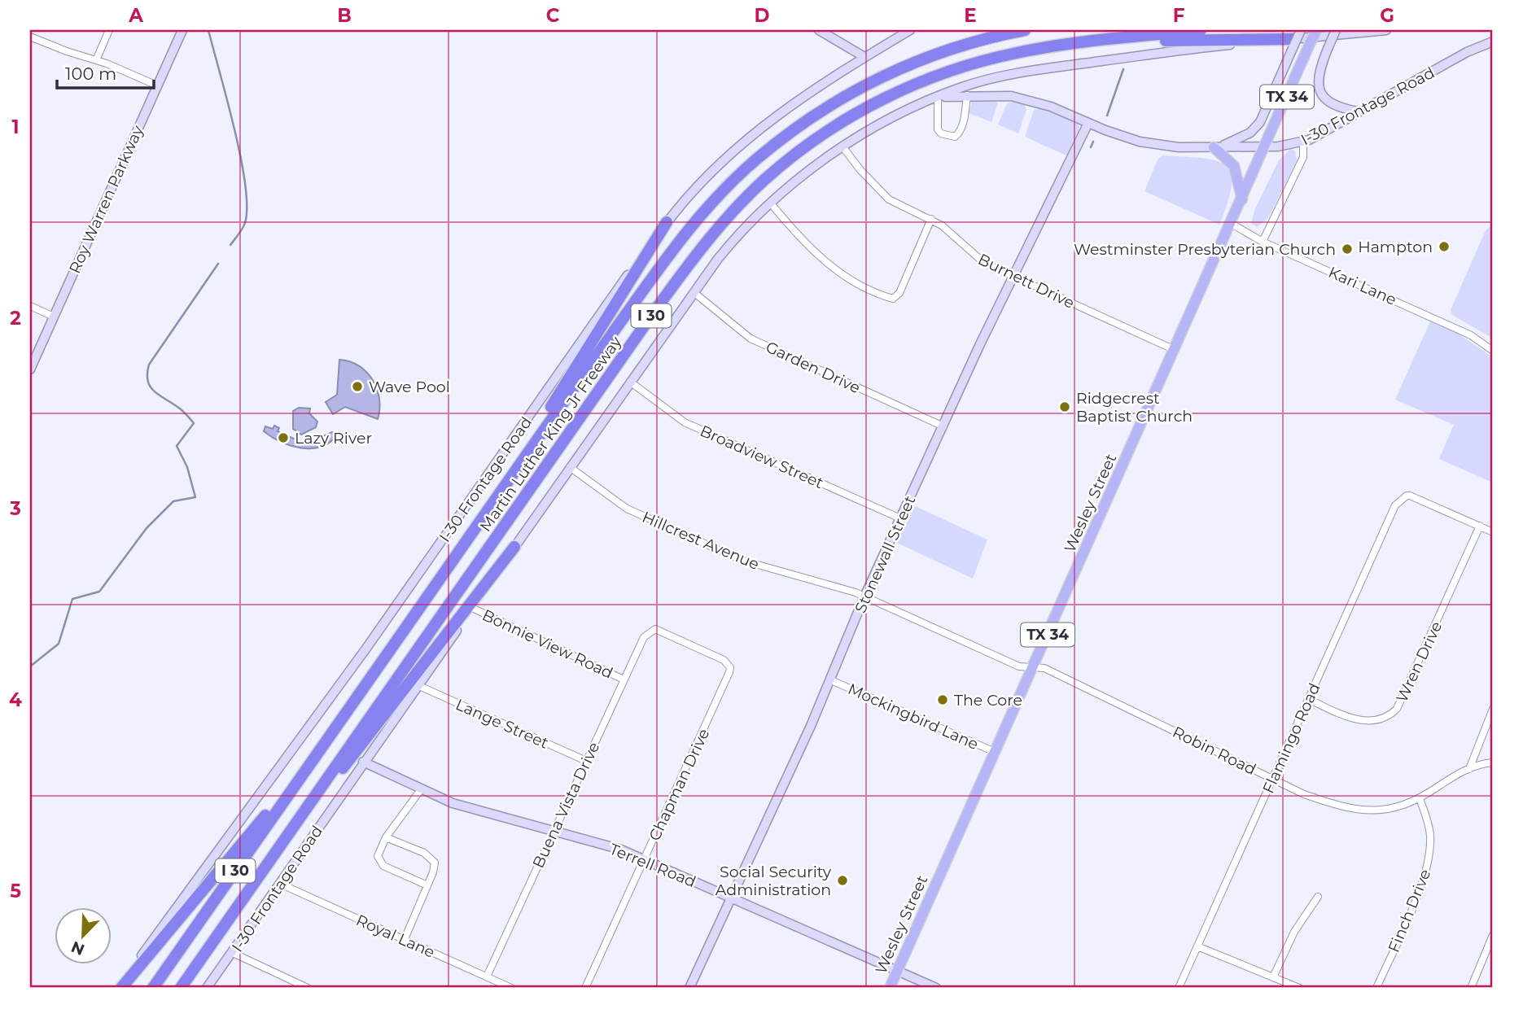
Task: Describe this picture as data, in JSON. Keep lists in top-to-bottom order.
{
  "streets": {
    "highway": ["I 30", "Martin Luther King Jr Freeway"],
    "main road": [
      "TX 34",
      "I-30 Frontage Road",
      "Roy Warren Parkway",
      "Wesley Street",
      "Stonewall Street",
      "Terrell Road"
    ],
    "street": [
      "Burnett Drive",
      "Kari Lane",
      "Garden Drive",
      "Broadview Street",
      "Hillcrest Avenue",
      "Bonnie View Road",
      "Wren Drive",
      "Mockingbird Lane",
      "Lange Street",
      "Flamingo Road",
      "Robin Road",
      "Chapman Drive",
      "Buena Vista Drive",
      "Finch Drive",
      "Royal Lane"
    ]
  },
  "crossings": [
    ["I-30 Frontage Road", "Burnett Drive"],
    ["I-30 Frontage Road", "Garden Drive"],
    ["I-30 Frontage Road", "Broadview Street"],
    ["I-30 Frontage Road", "Wesley Street"],
    ["I-30 Frontage Road", "Hillcrest Avenue"],
    ["I-30 Frontage Road", "Stonewall Street"],
    ["I-30 Frontage Road", "Bonnie View Road"],
    ["I-30 Frontage Road", "Lange Street"],
    ["I-30 Frontage Road", "Terrell Road"],
    ["I-30 Frontage Road", "Royal Lane"],
    ["Burnett Drive", "Wesley Street"],
    ["Burnett Drive", "Stonewall Street"],
    ["Kari Lane", "Wesley Street"],
    ["Garden Drive", "Stonewall Street"],
    ["Broadview Street", "Stonewall Street"],
    ["Wesley Street", "Hillcrest Avenue"],
    ["Wesley Street", "Mockingbird Lane"],
    ["Wesley Street", "Robin Road"],
    ["Wesley Street", "Terrell Road"],
    ["Hillcrest Avenue", "Stonewall Street"],
    ["Hillcrest Avenue", "Robin Road"],
    ["Stonewall Street", "Mockingbird Lane"],
    ["Stonewall Street", "Terrell Road"],
    ["Bonnie View Road", "Buena Vista Drive"],
    ["Wren Drive", "Flamingo Road"],
    ["Lange Street", "Buena Vista Drive"],
    ["Flamingo Road", "Robin Road"],
    ["Robin Road", "Finch Drive"],
    ["Chapman Drive", "Buena Vista Drive"],
    ["Chapman Drive", "Terrell Road"],
    ["Buena Vista Drive", "Terrell Road"],
    ["Buena Vista Drive", "Royal Lane"]
  ],
  "places": [
    "Hampton",
    "Westminster Presbyterian Church",
    "Wave Pool",
    "Ridgecrest Baptist Church",
    "Lazy River",
    "The Core",
    "Social Security Administration"
  ],
  "scale_bar": "100 m",
  "north": "bottom left",
  "grid": {
    "columns": [
      "A",
      "B",
      "C",
      "D",
      "E",
      "F",
      "G"
    ],
    "rows": [
      "1",
      "2",
      "3",
      "4",
      "5"
    ]
  }
}
